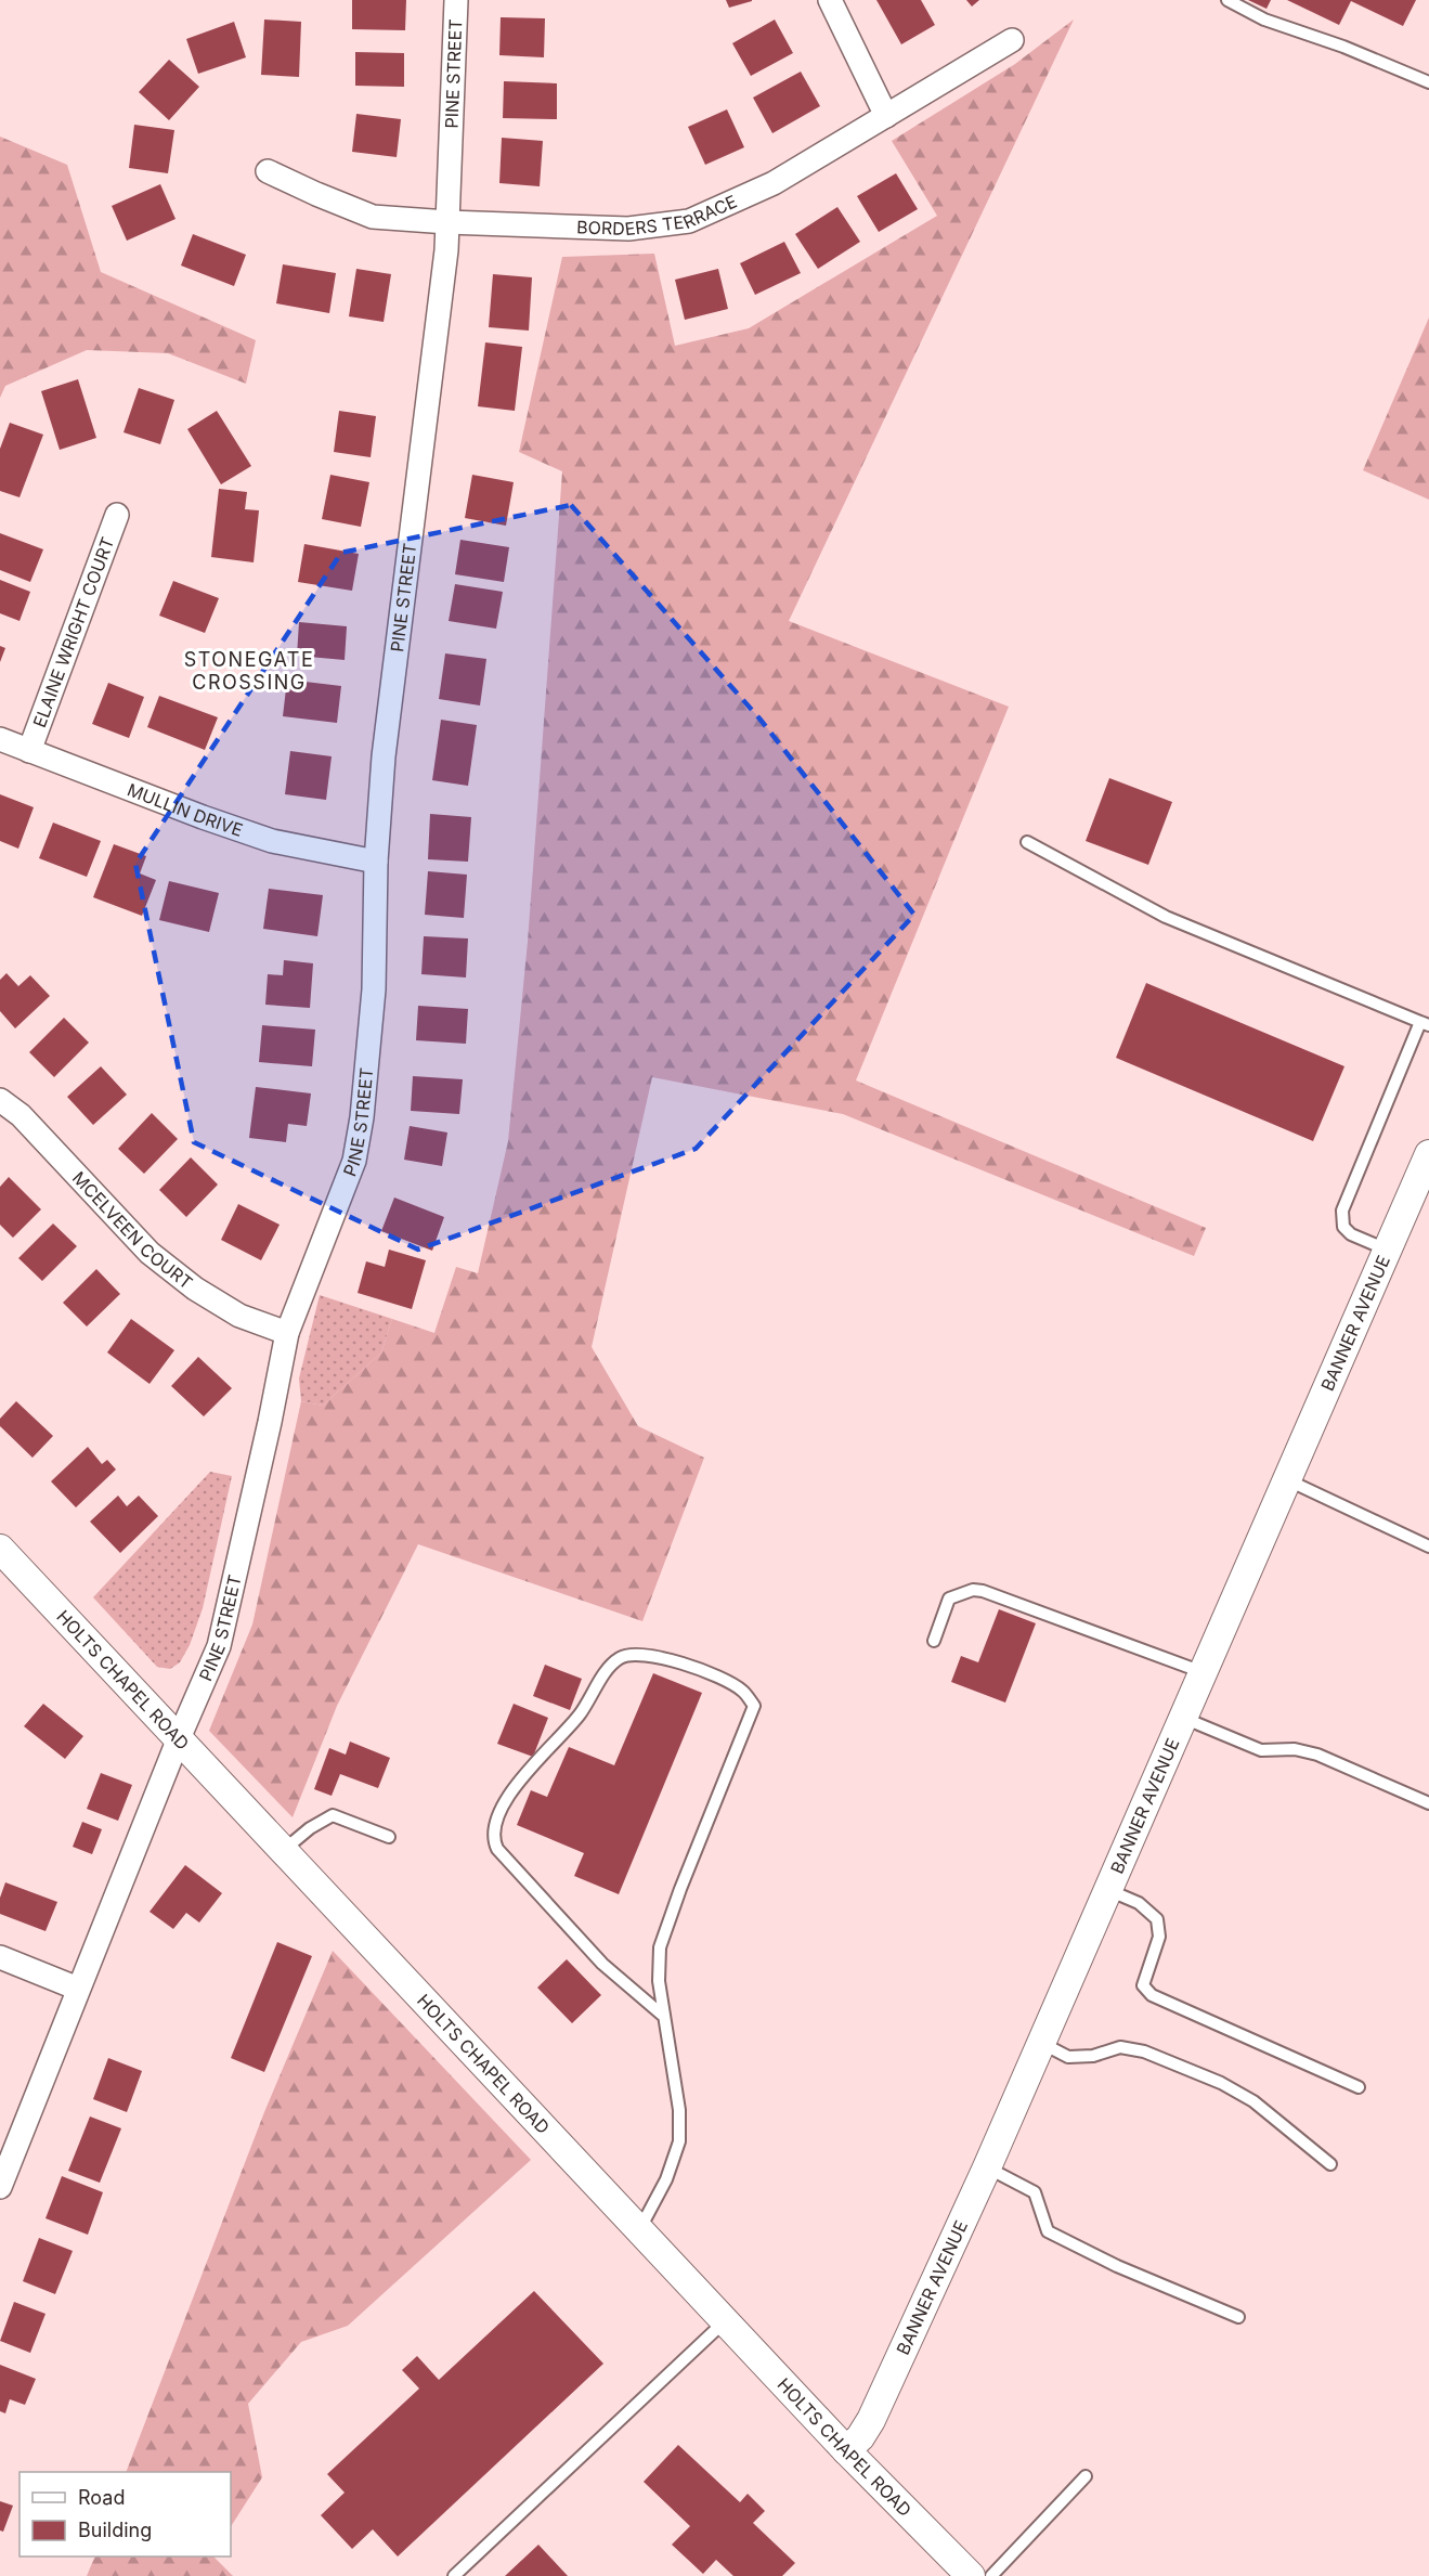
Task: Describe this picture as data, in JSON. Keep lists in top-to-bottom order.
{
  "streets": {
    "street": [
      "PINE STREET",
      "BORDERS TERRACE",
      "ELAINE WRIGHT COURT",
      "MULLIN DRIVE",
      "MCELVEEN COURT",
      "BANNER AVENUE",
      "HOLTS CHAPEL ROAD"
    ]
  },
  "crossings": [
    ["PINE STREET", "BORDERS TERRACE"],
    ["PINE STREET", "MULLIN DRIVE"],
    ["PINE STREET", "MCELVEEN COURT"],
    ["PINE STREET", "HOLTS CHAPEL ROAD"],
    ["ELAINE WRIGHT COURT", "MULLIN DRIVE"],
    ["BANNER AVENUE", "HOLTS CHAPEL ROAD"]
  ],
  "districts": ["STONEGATE CROSSING"],
  "legend": ["Road", "Building"]
}
